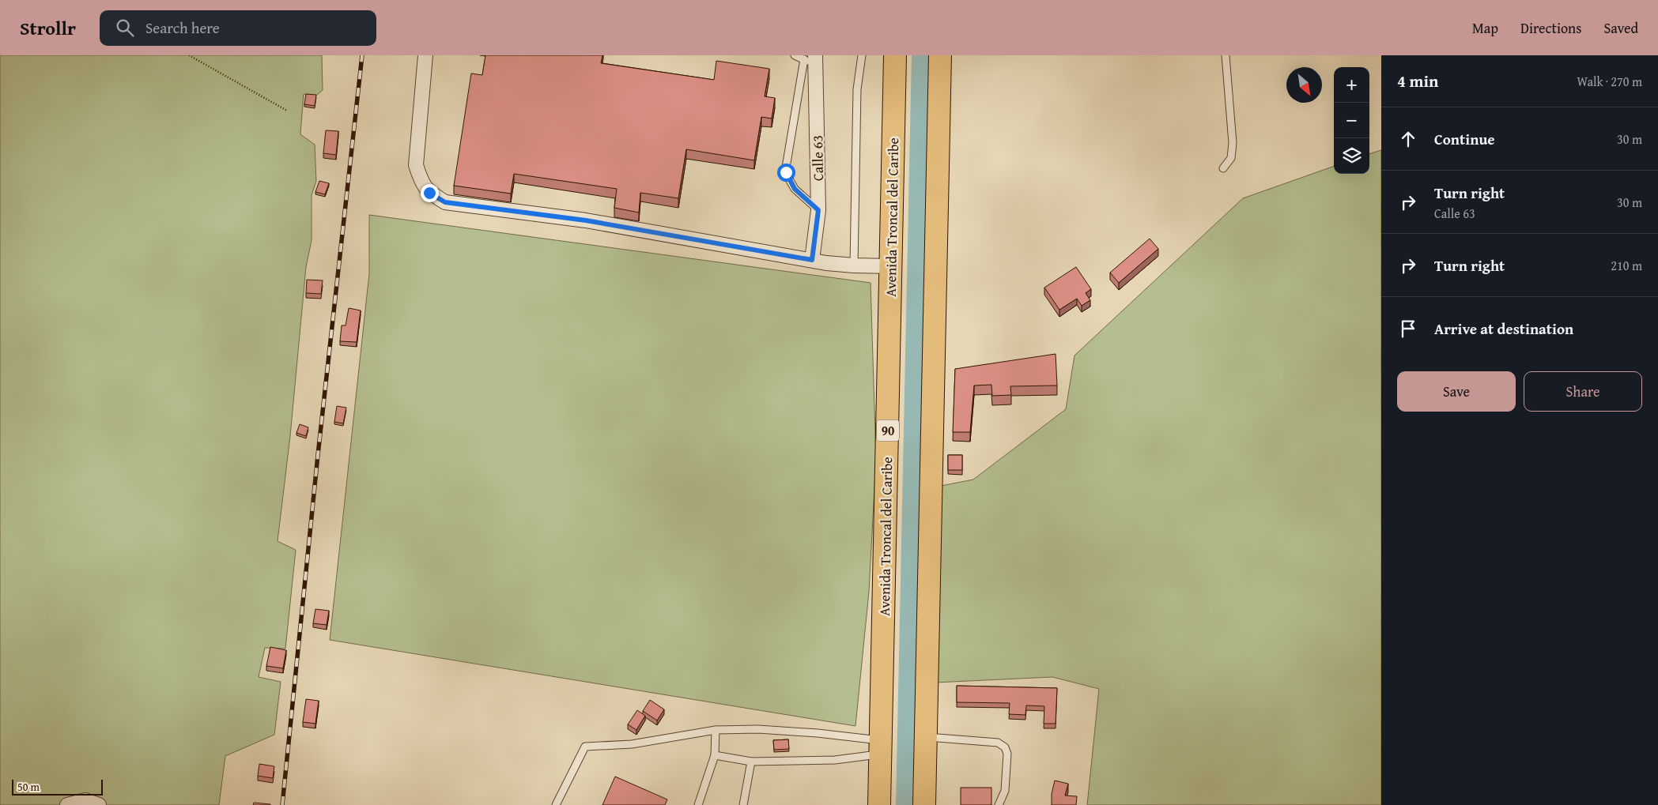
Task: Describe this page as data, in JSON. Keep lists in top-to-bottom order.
{
  "streets": {
    "highway": ["Avenida Troncal del Caribe", "90"],
    "street": ["Calle 63"]
  },
  "scale_bar": "50 m",
  "north": "bottom right",
  "page": {
    "header": "Strollr",
    "search": "Search here",
    "nav": ["Map", "Directions", "Saved"],
    "heading": ["4 min", "Walk · 270 m"],
    "map_buttons": ["+", "−"],
    "list": [
      ["Continue", "30 m"],
      ["Turn right", "Calle 63", "30 m"],
      ["Turn right", "210 m"],
      "Arrive at destination"
    ],
    "buttons": ["Save", "Share"],
    "scale": "50 m"
  }
}
